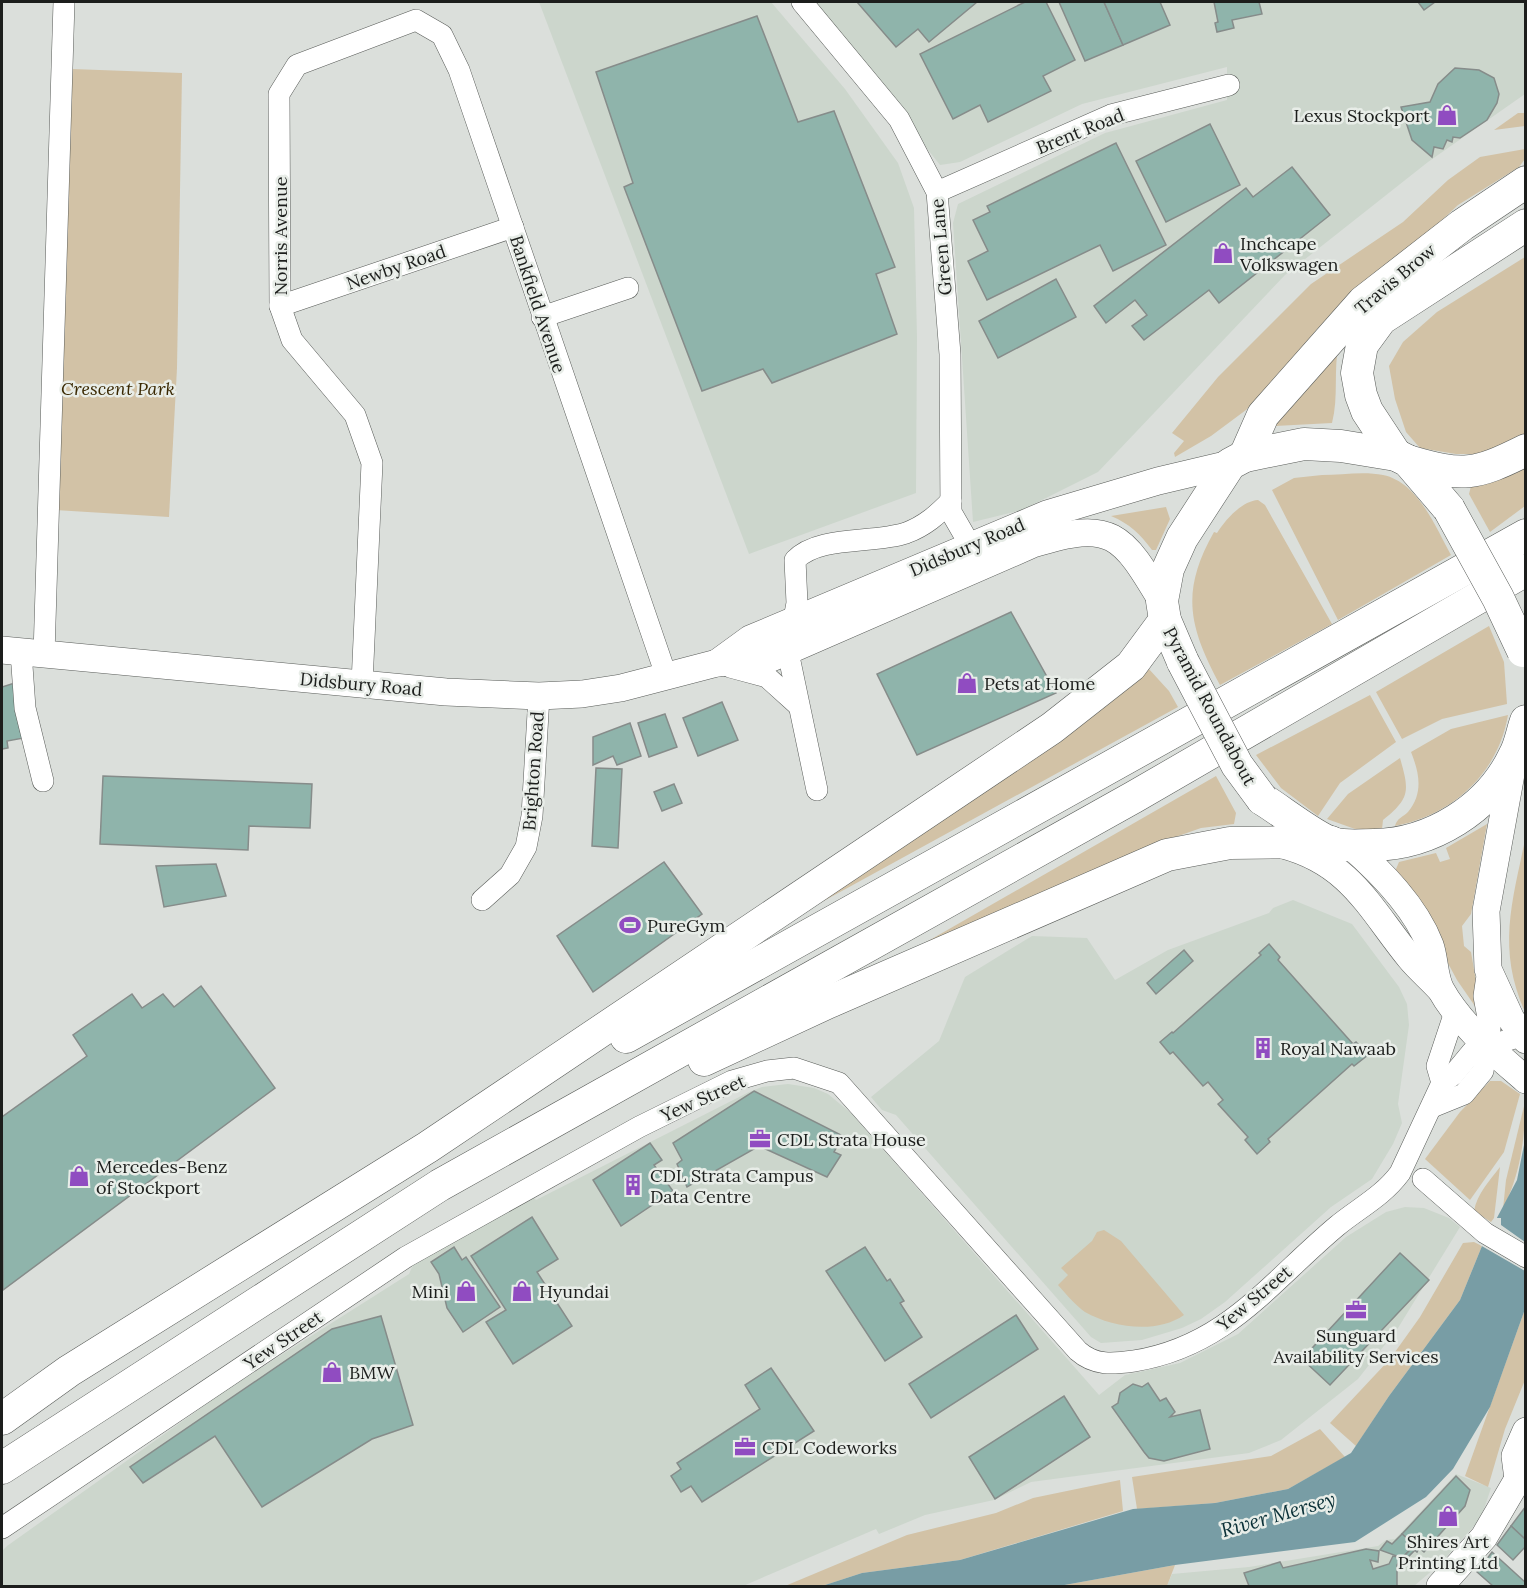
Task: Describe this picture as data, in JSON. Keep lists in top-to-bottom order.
{
  "streets": {
    "highway": ["Travis Brow", "Pyramid Roundabout"],
    "main road": ["Didsbury Road"],
    "street": [
      "Brent Road",
      "Norris Avenue",
      "Green Lane",
      "Newby Road",
      "Bankfield Avenue",
      "Brighton Road",
      "Yew Street"
    ]
  },
  "crossings": [
    ["Brent Road", "Green Lane"],
    ["Norris Avenue", "Newby Road"],
    ["Norris Avenue", "Bankfield Avenue"],
    ["Norris Avenue", "Didsbury Road"],
    ["Green Lane", "Didsbury Road"],
    ["Newby Road", "Bankfield Avenue"],
    ["Travis Brow", "Didsbury Road"],
    ["Travis Brow", "Pyramid Roundabout"],
    ["Bankfield Avenue", "Didsbury Road"],
    ["Didsbury Road", "Pyramid Roundabout"],
    ["Didsbury Road", "Brighton Road"]
  ],
  "water": ["River Mersey"],
  "parks": ["Crescent Park"],
  "places": {
    "shop": [
      "Lexus Stockport",
      "Inchcape Volkswagen",
      "Pets at Home",
      "Mercedes-Benz of Stockport",
      "Mini",
      "Hyundai",
      "BMW",
      "Shires Art Printing Ltd"
    ],
    "sports": ["PureGym"],
    "building": ["Royal Nawaab", "CDL Strata Campus Data Centre"],
    "office": ["CDL Strata House", "Sunguard Availability Services", "CDL Codeworks"]
  }
}
